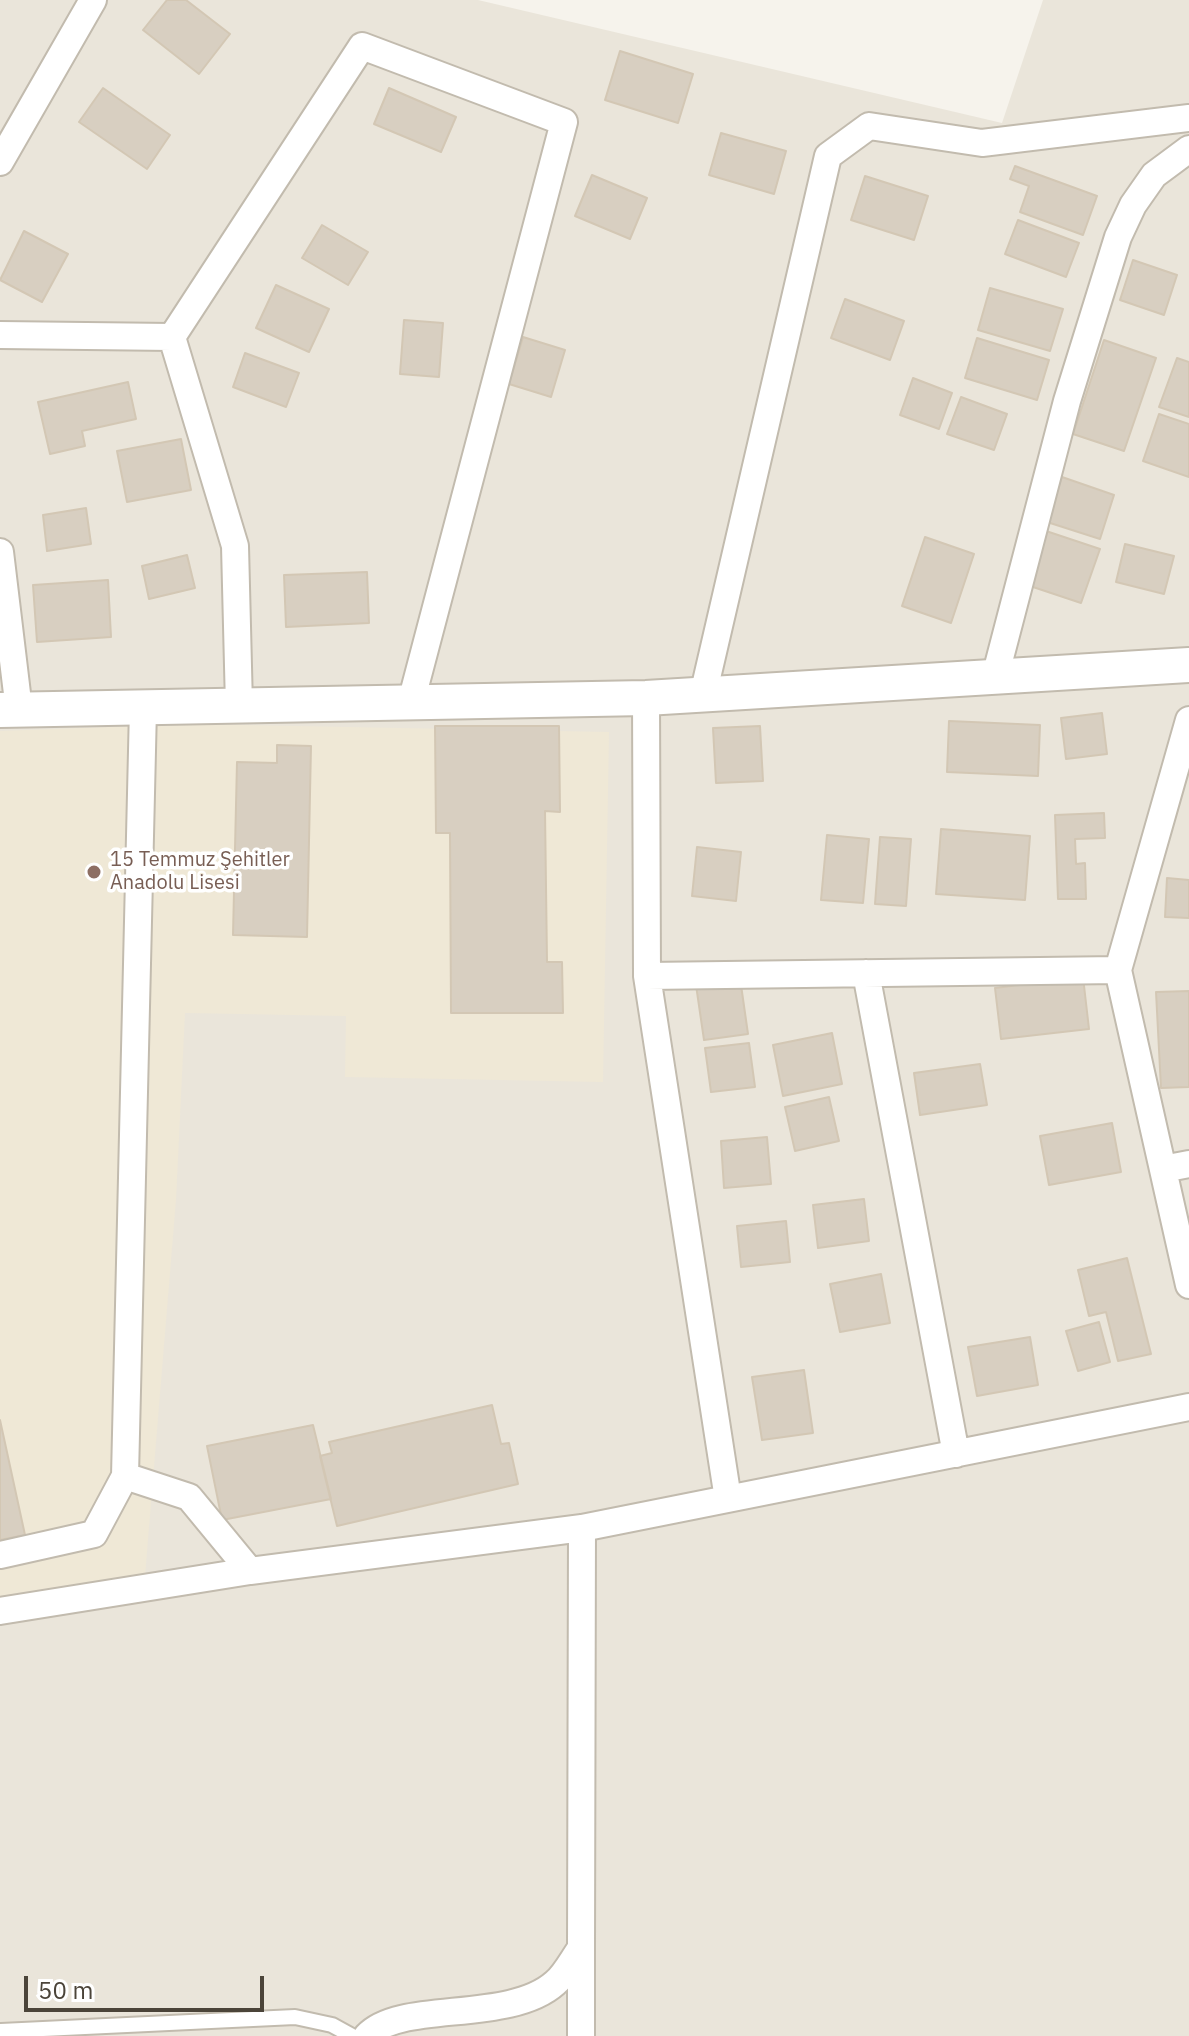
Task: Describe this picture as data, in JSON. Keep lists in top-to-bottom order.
{
  "places": ["15 Temmuz Şehitler Anadolu Lisesi"],
  "scale_bar": "50 m"
}
